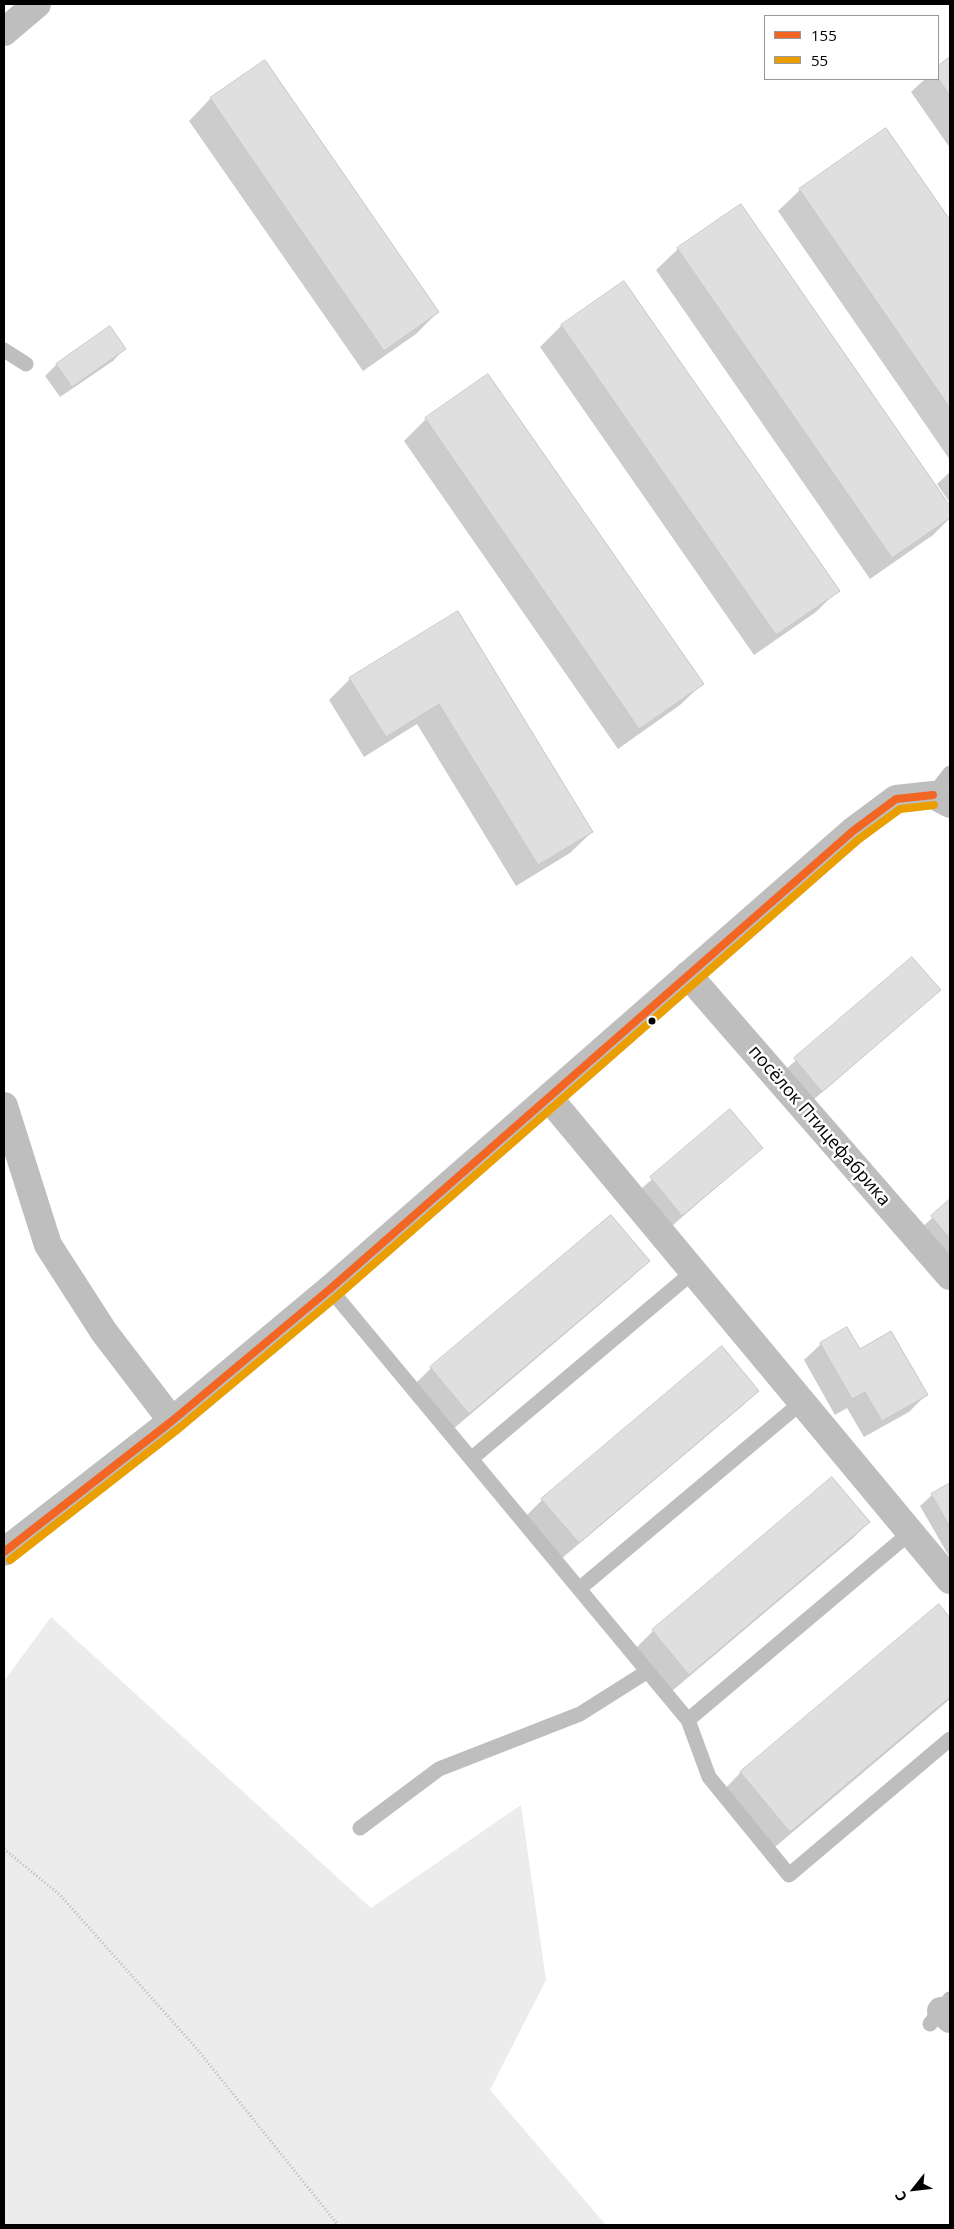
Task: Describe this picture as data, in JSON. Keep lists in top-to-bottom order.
{
  "streets": {
    "street": ["посёлок Птицефабрика"]
  },
  "lines": ["transit line 155", "transit line 55"],
  "legend": ["155", "55"],
  "north": "bottom left"
}
